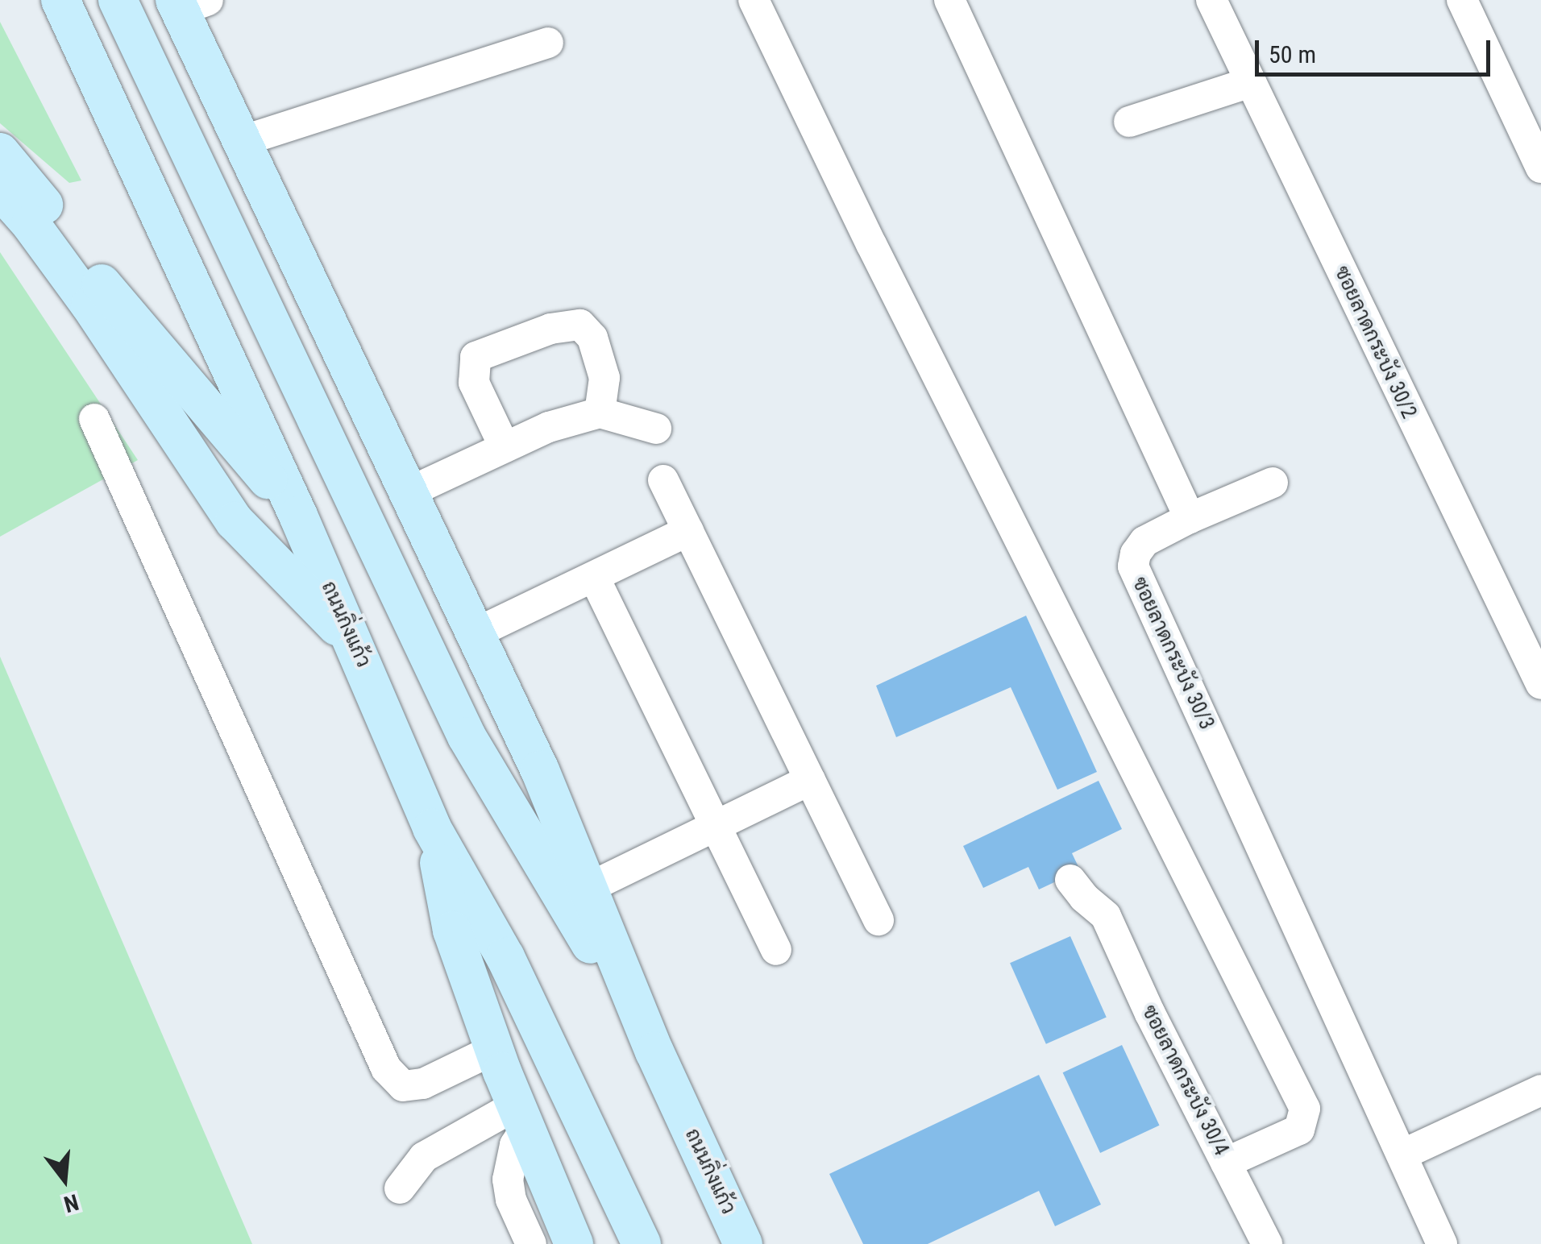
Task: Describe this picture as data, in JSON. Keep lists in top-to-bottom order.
{
  "streets": {
    "main road": ["ถนนกิ่งแก้ว"],
    "street": ["ซอยลาดกระบัง 30/2", "ซอยลาดกระบัง 30/3", "ซอยลาดกระบัง 30/4"]
  },
  "scale_bar": "50 m",
  "north": "bottom"
}
